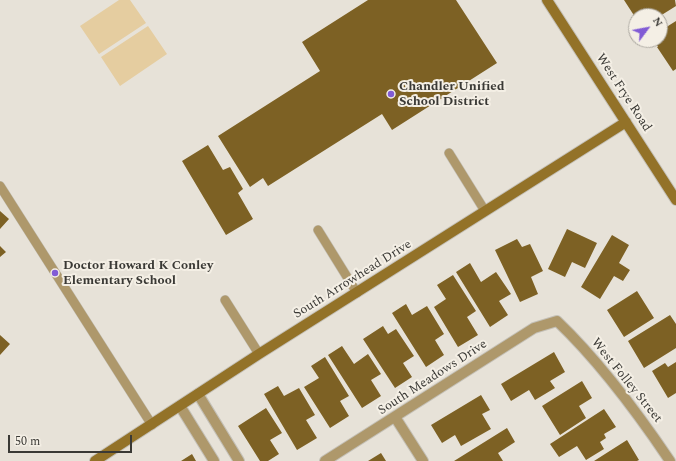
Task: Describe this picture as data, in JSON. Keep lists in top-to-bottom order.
{
  "streets": {
    "street": [
      "West Frye Road",
      "South Arrowhead Drive",
      "South Meadows Drive",
      "West Folley Street"
    ]
  },
  "crossings": [
    ["West Frye Road", "South Arrowhead Drive"],
    ["South Meadows Drive", "West Folley Street"]
  ],
  "places": ["Chandler Unified School District", "Doctor Howard K Conley Elementary School"],
  "scale_bar": "50 m",
  "north": "top right"
}
